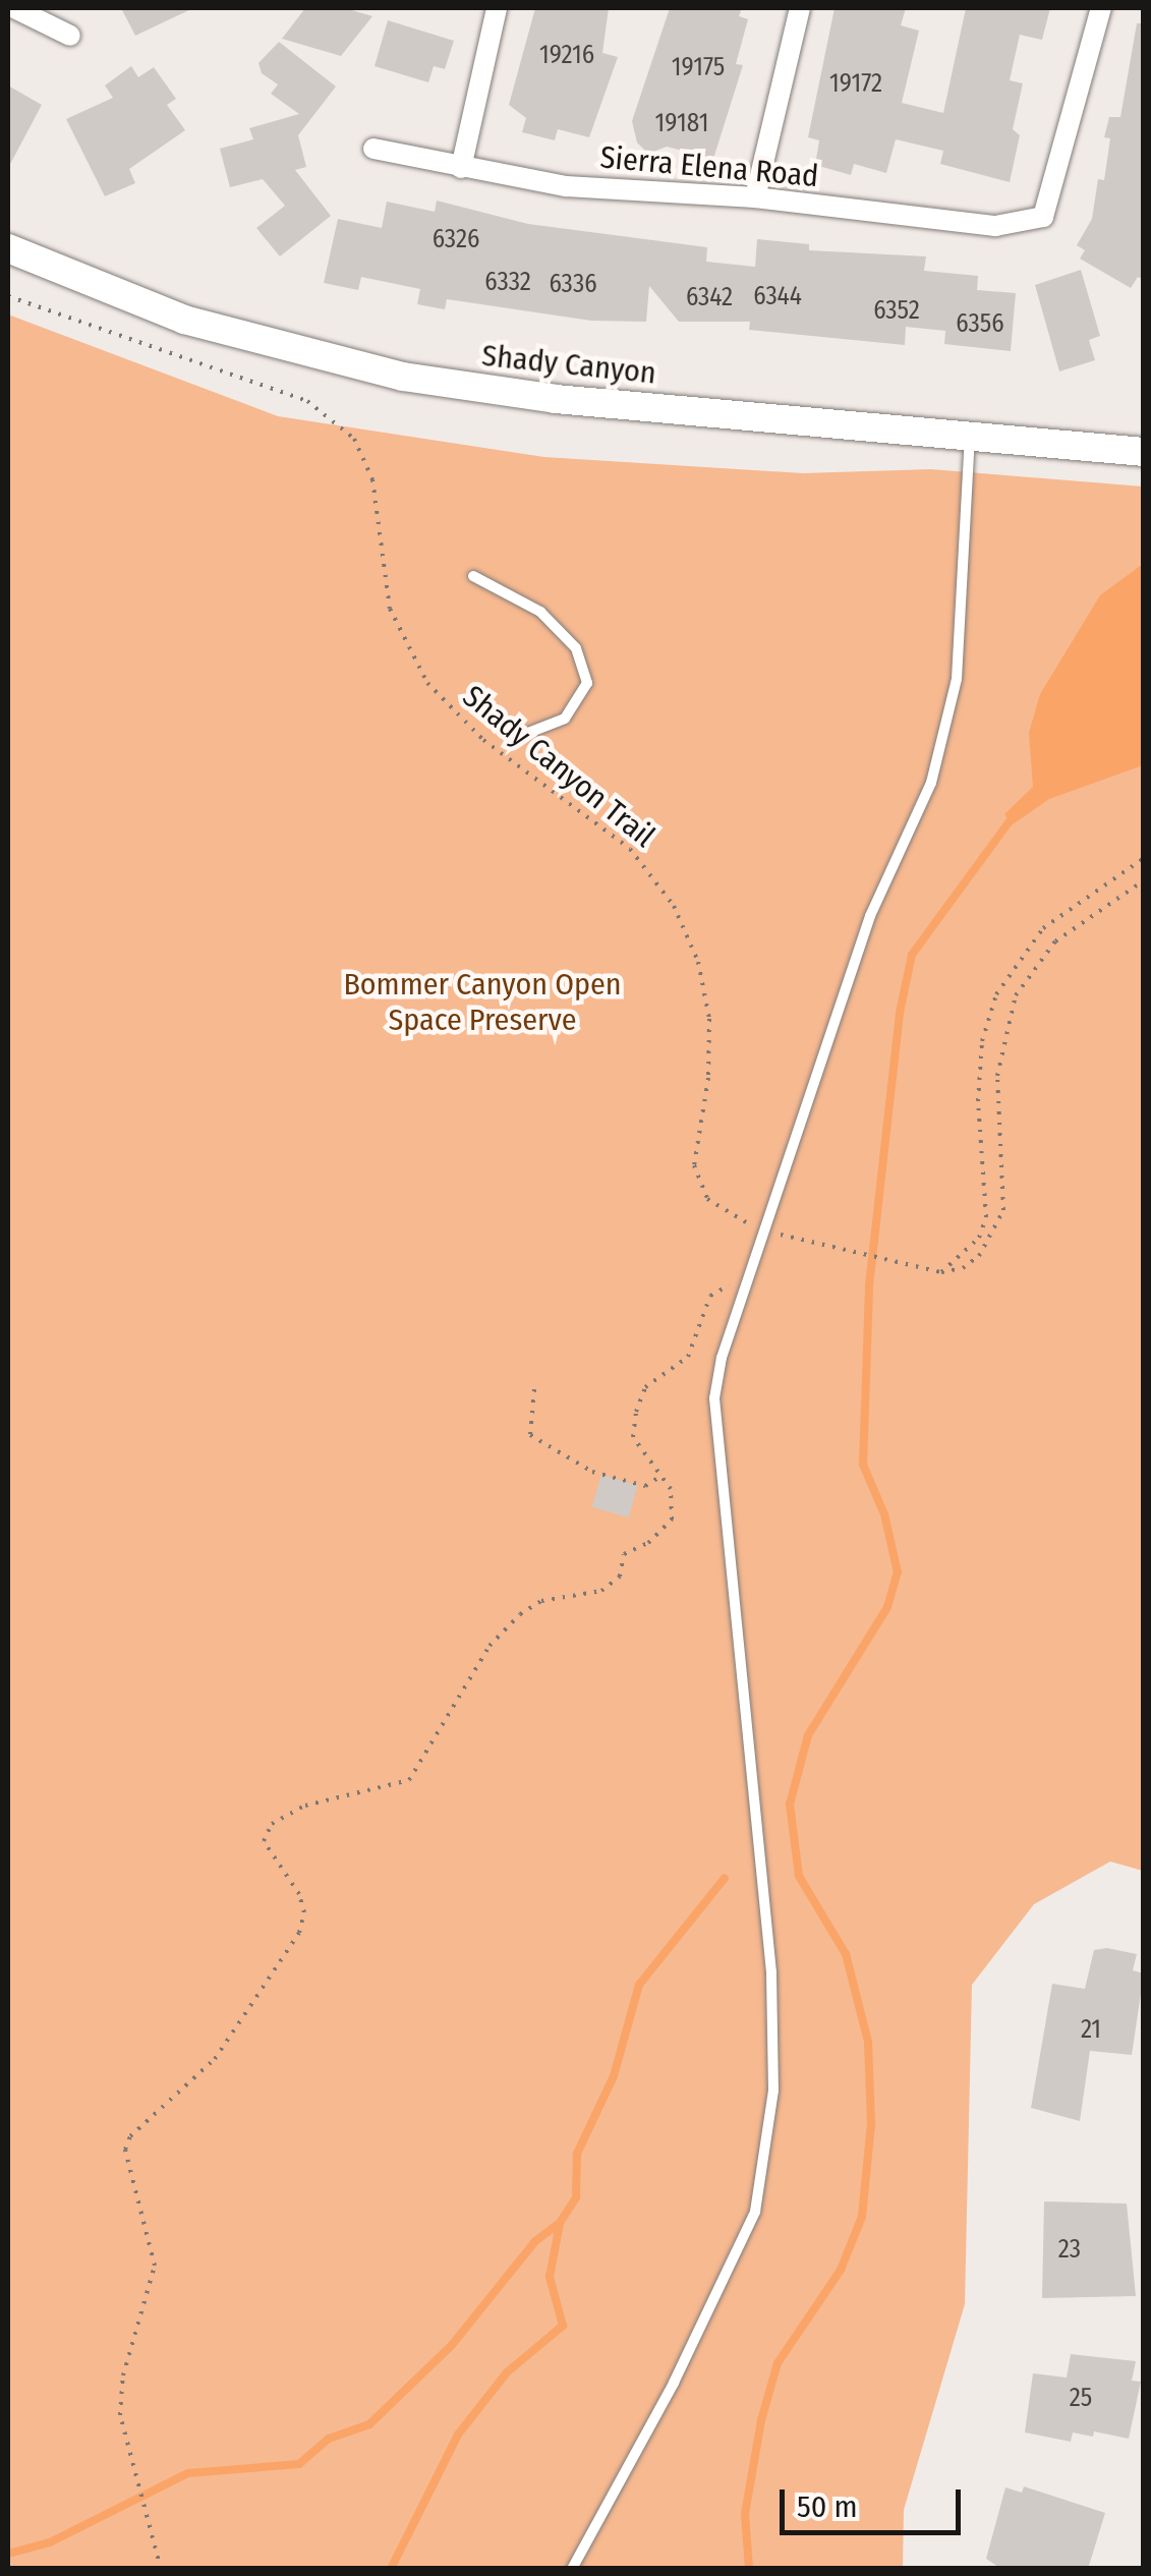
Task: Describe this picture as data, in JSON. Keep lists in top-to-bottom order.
{
  "streets": {
    "main road": ["Shady Canyon"],
    "street": ["Sierra Elena Road"],
    "path": ["Shady Canyon Trail"]
  },
  "parks": ["Bommer Canyon Open Space Preserve"],
  "house_numbers": [
    "19216",
    "19175",
    "19172",
    "19181",
    "6326",
    "6332",
    "6336",
    "6344",
    "6342",
    "6352",
    "6356",
    "21",
    "23",
    "25"
  ],
  "scale_bar": "50 m"
}
